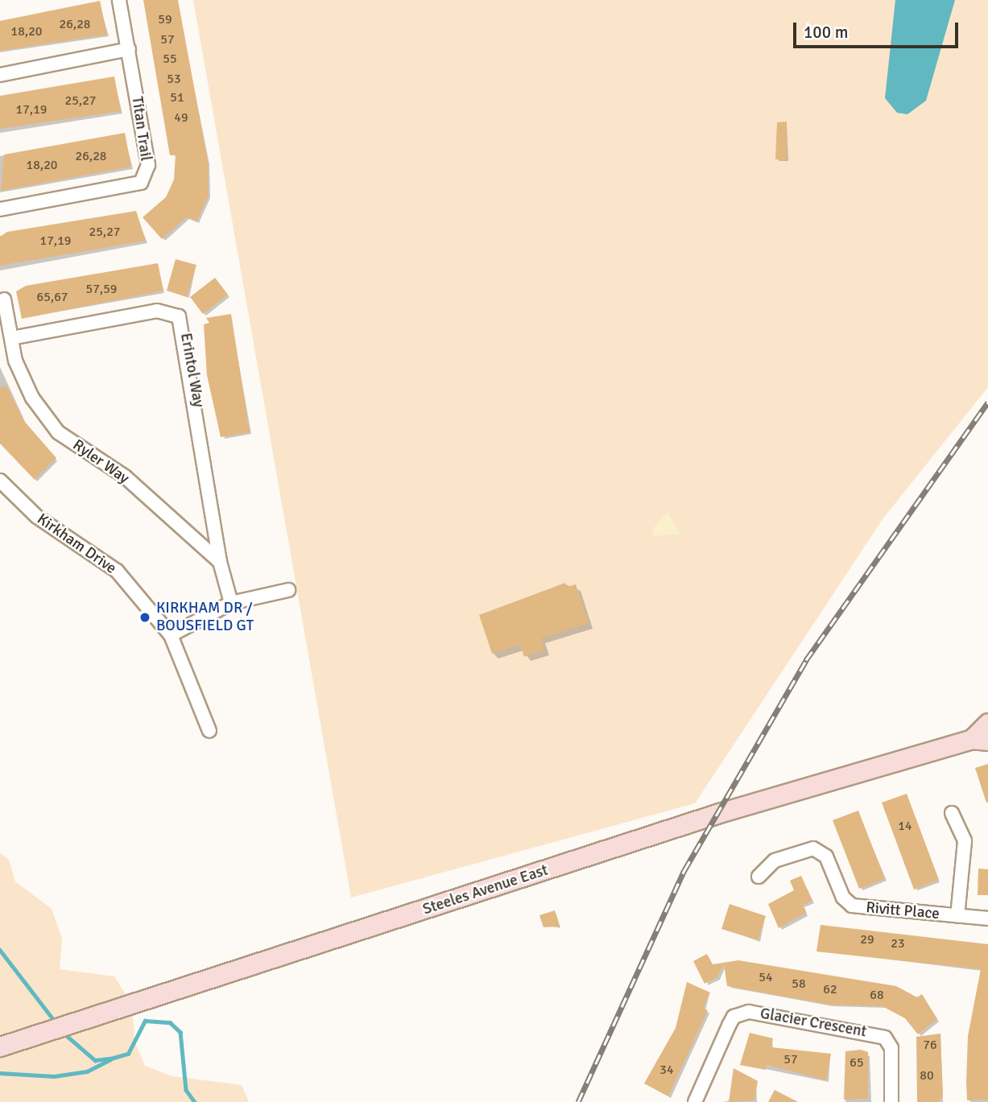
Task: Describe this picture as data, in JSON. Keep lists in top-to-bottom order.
{
  "streets": {
    "main road": ["Steeles Avenue East"],
    "street": [
      "Titan Trail",
      "Erintol Way",
      "Ryler Way",
      "Kirkham Drive",
      "Rivitt Place",
      "Glacier Crescent"
    ]
  },
  "crossings": [
    ["Erintol Way", "Ryler Way"]
  ],
  "places": ["KIRKHAM DR / BOUSFIELD GT"],
  "house_numbers": [
    "59",
    "26,28",
    "18,20",
    "57",
    "55",
    "53",
    "51",
    "25,27",
    "17,19",
    "49",
    "26,28",
    "18,20",
    "25,27",
    "17,19",
    "57,59",
    "65,67",
    "14",
    "29",
    "23",
    "54",
    "58",
    "62",
    "68",
    "76",
    "57",
    "65",
    "34",
    "80"
  ],
  "scale_bar": "100 m"
}
